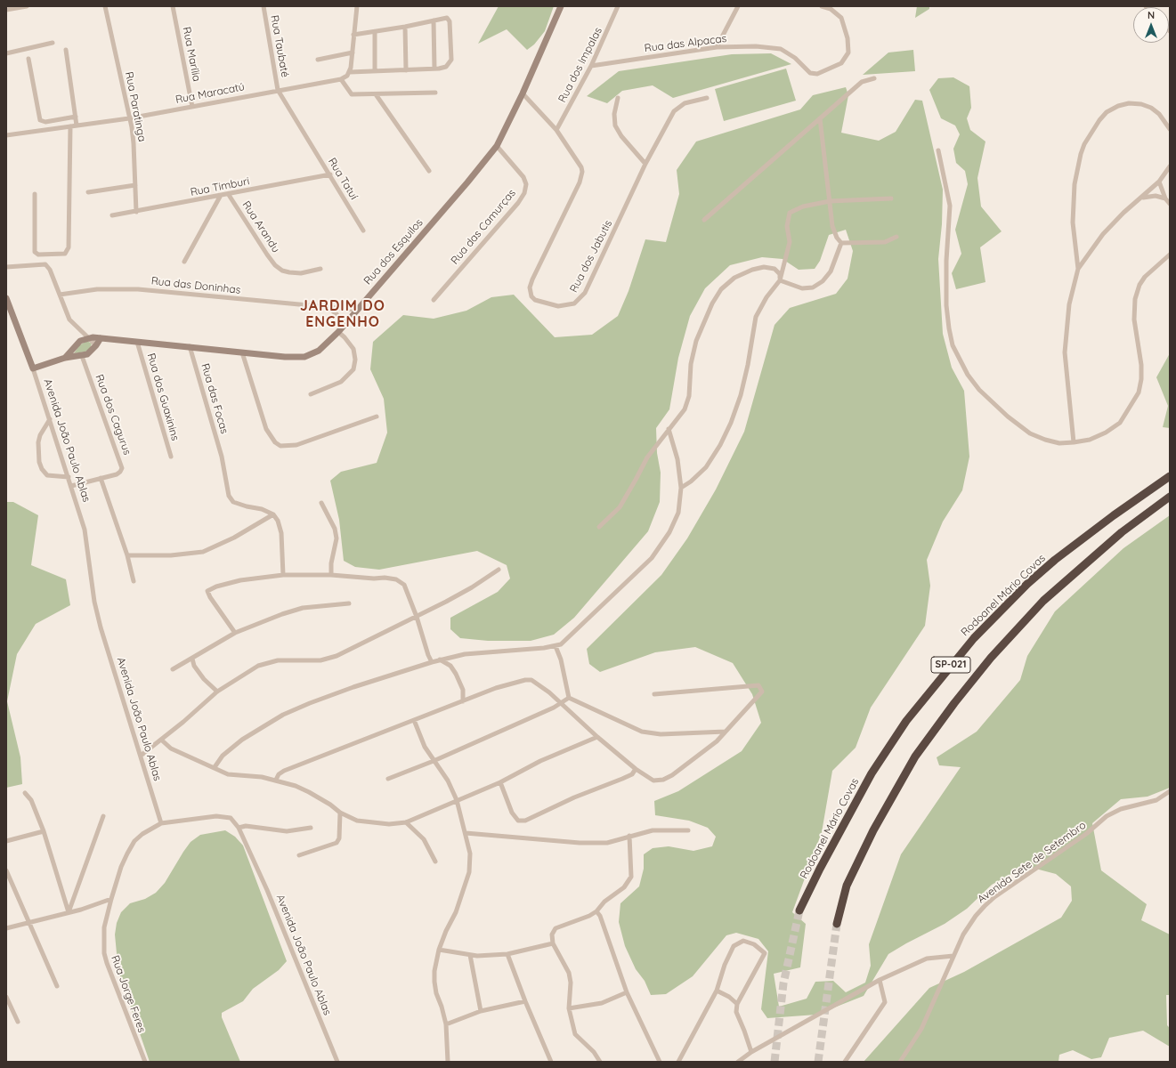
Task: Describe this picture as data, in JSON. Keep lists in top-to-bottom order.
{
  "streets": {
    "highway": ["Rodoanel Mário Covas", "SP-021"],
    "street": [
      "Rua das Alpacas",
      "Rua Taubaté",
      "Rua Marília",
      "Rua dos Impalas",
      "Rua Maracatú",
      "Rua Paratinga",
      "Rua Tatuí",
      "Rua Timburi",
      "Rua Arandu",
      "Rua das Camurças",
      "Rua dos Esquilos",
      "Rua dos Jabutis",
      "Rua das Doninhas",
      "Rua dos Guaxinins",
      "Rua das Focas",
      "Rua dos Cagurus",
      "Avenida João Paulo Ablas",
      "Avenida Sete de Setembro",
      "Rua Jorge Feres"
    ]
  },
  "crossings": [
    ["Rua das Alpacas", "Rua dos Impalas"],
    ["Rua Taubaté", "Rua Maracatú"],
    ["Rua Taubaté", "Rua Tatuí"],
    ["Rua Marília", "Rua Maracatú"],
    ["Rua dos Impalas", "Rua dos Jabutis"],
    ["Rua Maracatú", "Rua Paratinga"],
    ["Rua Maracatú", "Rua Tatuí"],
    ["Rua Paratinga", "Rua Timburi"],
    ["Rua Tatuí", "Rua Timburi"],
    ["Rua Timburi", "Rua Arandu"],
    ["Rua das Camurças", "Rua dos Esquilos"],
    ["Rua dos Esquilos", "Rua dos Jabutis"],
    ["Rua dos Esquilos", "Rua das Doninhas"],
    ["Rua dos Esquilos", "Rua dos Guaxinins"],
    ["Rua dos Esquilos", "Rua das Focas"],
    ["Rua dos Cagurus", "Avenida João Paulo Ablas"],
    ["Avenida João Paulo Ablas", "Rua Jorge Feres"]
  ],
  "districts": ["JARDIM DO ENGENHO"],
  "north": "top"
}
